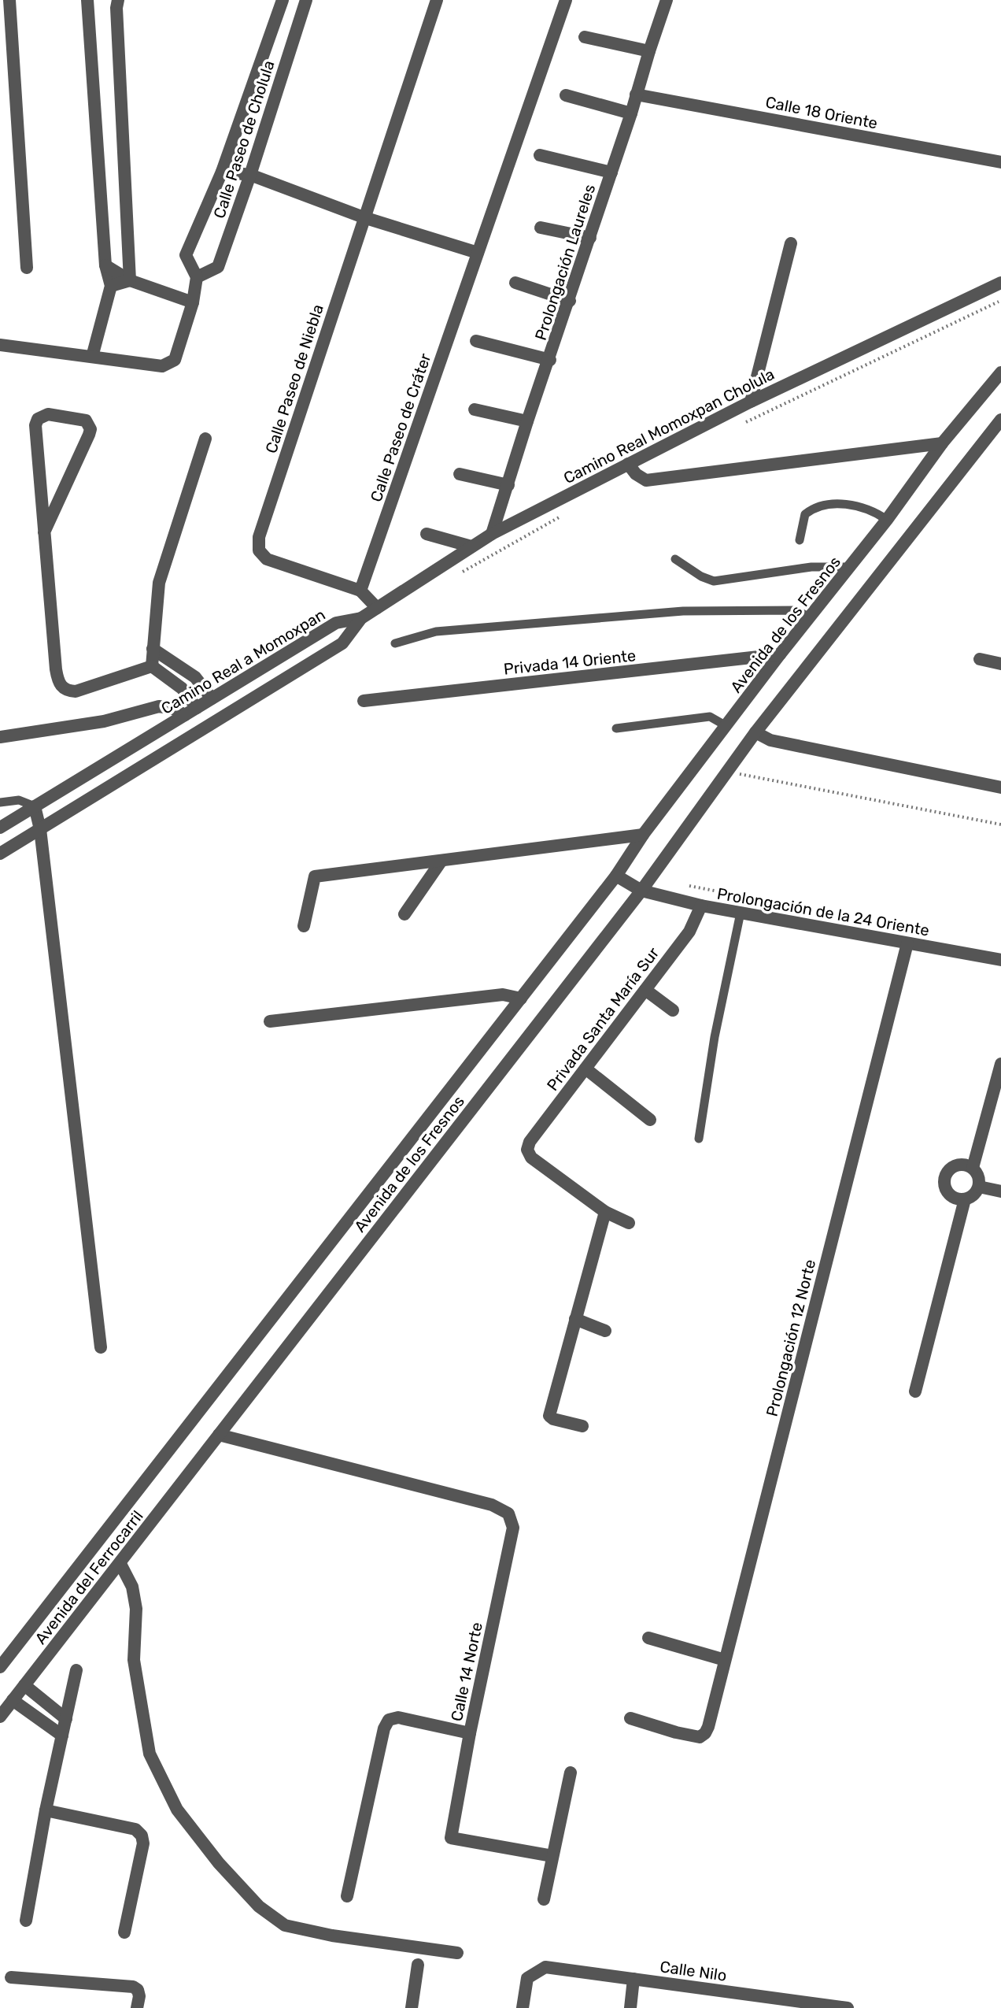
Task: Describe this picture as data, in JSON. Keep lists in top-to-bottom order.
{
  "streets": {
    "street": [
      "Calle 18 Oriente",
      "Calle Paseo de Cholula",
      "Prolongación Laureles",
      "Calle Paseo de Niebla",
      "Camino Real Momoxpan Cholula",
      "Calle Paseo de Cráter",
      "Avenida de los Fresnos",
      "Camino Real a Momoxpan",
      "Privada 14 Oriente",
      "Prolongación de la 24 Oriente",
      "Privada Santa María Sur",
      "Prolongación 12 Norte",
      "Avenida del Ferrocarril",
      "Calle 14 Norte",
      "Calle Nilo"
    ]
  },
  "crossings": [
    ["Calle 18 Oriente", "Prolongación Laureles"],
    ["Prolongación Laureles", "Camino Real Momoxpan Cholula"],
    ["Calle Paseo de Niebla", "Calle Paseo de Cráter"],
    ["Camino Real Momoxpan Cholula", "Camino Real a Momoxpan"],
    ["Avenida de los Fresnos", "Privada 14 Oriente"],
    ["Avenida de los Fresnos", "Prolongación de la 24 Oriente"],
    ["Avenida de los Fresnos", "Avenida del Ferrocarril"],
    ["Avenida de los Fresnos", "Calle 14 Norte"],
    ["Prolongación de la 24 Oriente", "Privada Santa María Sur"],
    ["Prolongación de la 24 Oriente", "Prolongación 12 Norte"]
  ]
}
